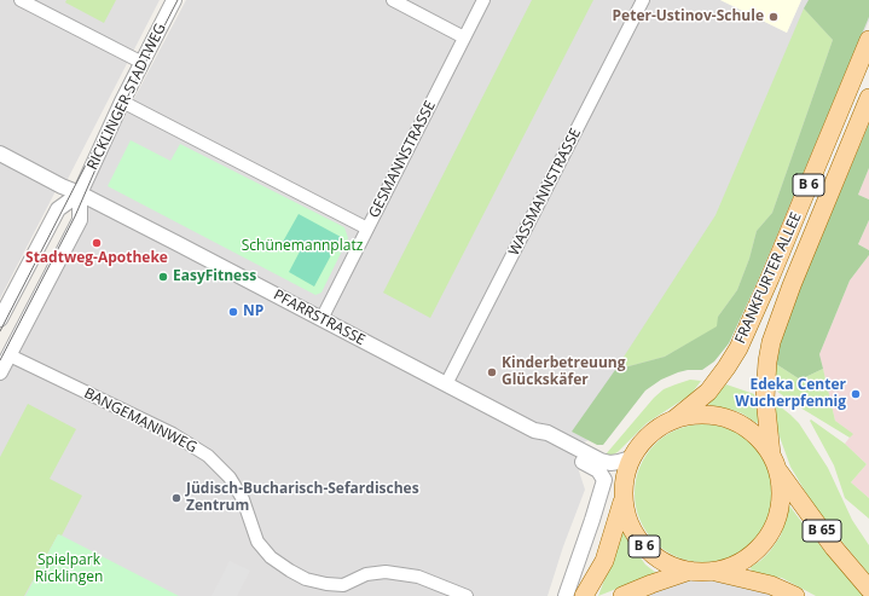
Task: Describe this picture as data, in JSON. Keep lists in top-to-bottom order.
{
  "streets": {
    "main road": ["B 6", "FRANKFURTER ALLEE", "B 65"],
    "street": [
      "RICKLINGER STADTWEG",
      "GESMANNSTRASSE",
      "WASSMANNSTRASSE",
      "PFARRSTRASSE",
      "BANGEMANNWEG"
    ]
  },
  "crossings": [
    ["RICKLINGER STADTWEG", "PFARRSTRASSE"],
    ["RICKLINGER STADTWEG", "BANGEMANNWEG"],
    ["GESMANNSTRASSE", "PFARRSTRASSE"],
    ["B 6", "FRANKFURTER ALLEE"],
    ["B 6", "PFARRSTRASSE"],
    ["B 6", "B 65"],
    ["WASSMANNSTRASSE", "PFARRSTRASSE"],
    ["FRANKFURTER ALLEE", "PFARRSTRASSE"],
    ["FRANKFURTER ALLEE", "B 65"],
    ["PFARRSTRASSE", "B 65"]
  ],
  "parks": ["Schünemannplatz", "Spielpark Ricklingen"],
  "places": [
    "Peter-Ustinov-Schule",
    "Stadtweg-Apotheke",
    "EasyFitness",
    "NP",
    "Kinderbetreuung Glückskäfer",
    "Edeka Center Wucherpfennig",
    "Jüdisch-Bucharisch-Sefardisches Zentrum"
  ]
}
